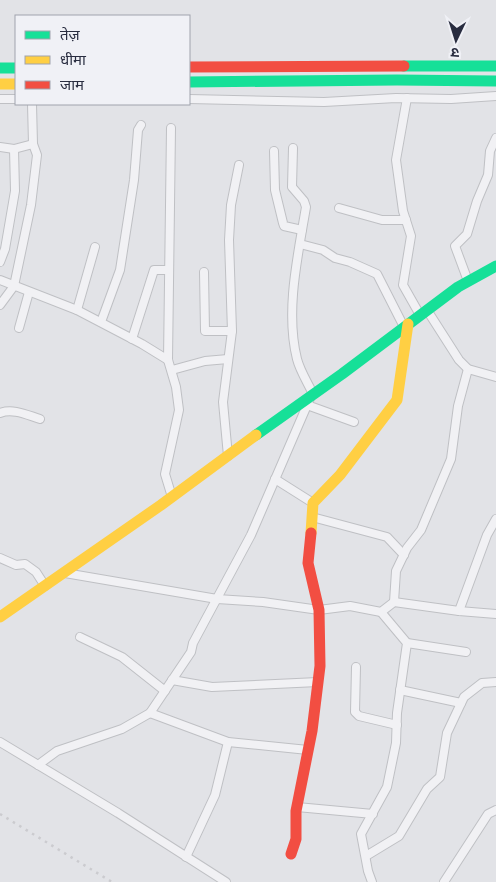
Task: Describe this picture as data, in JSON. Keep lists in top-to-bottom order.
{
  "legend": ["तेज़", "धीमा", "जाम"],
  "north": "bottom"
}
